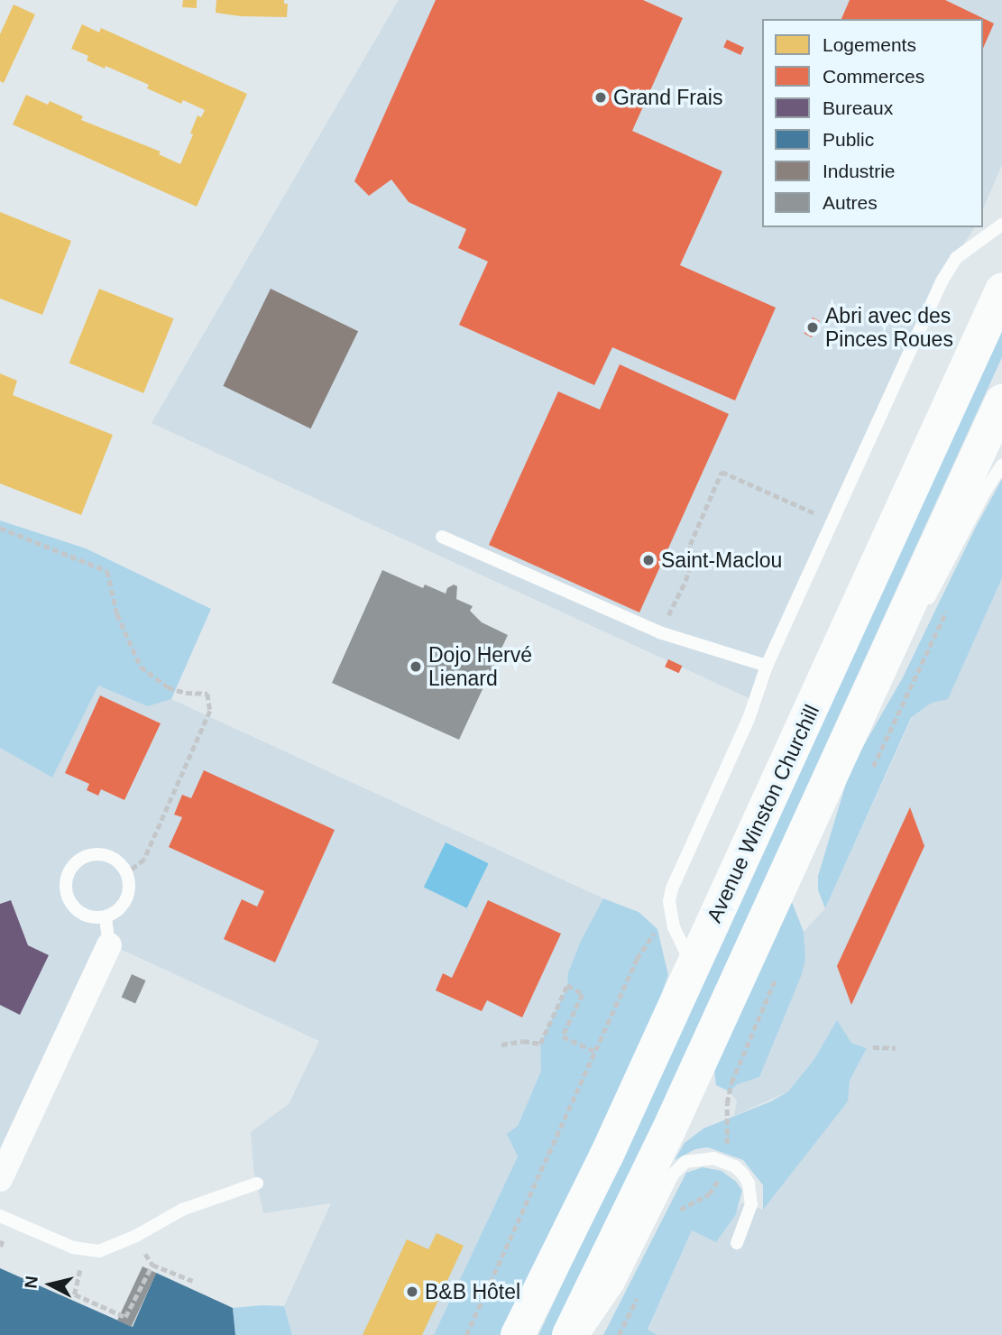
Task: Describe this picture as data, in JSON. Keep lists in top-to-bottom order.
{
  "streets": {
    "main road": ["Avenue Winston Churchill"]
  },
  "places": [
    "Grand Frais",
    "Abri avec des Pinces Roues",
    "Saint-Maclou",
    "Dojo Hervé Lienard",
    "B&B Hôtel"
  ],
  "legend": [
    "Logements",
    "Commerces",
    "Bureaux",
    "Public",
    "Industrie",
    "Autres"
  ],
  "north": "left"
}
